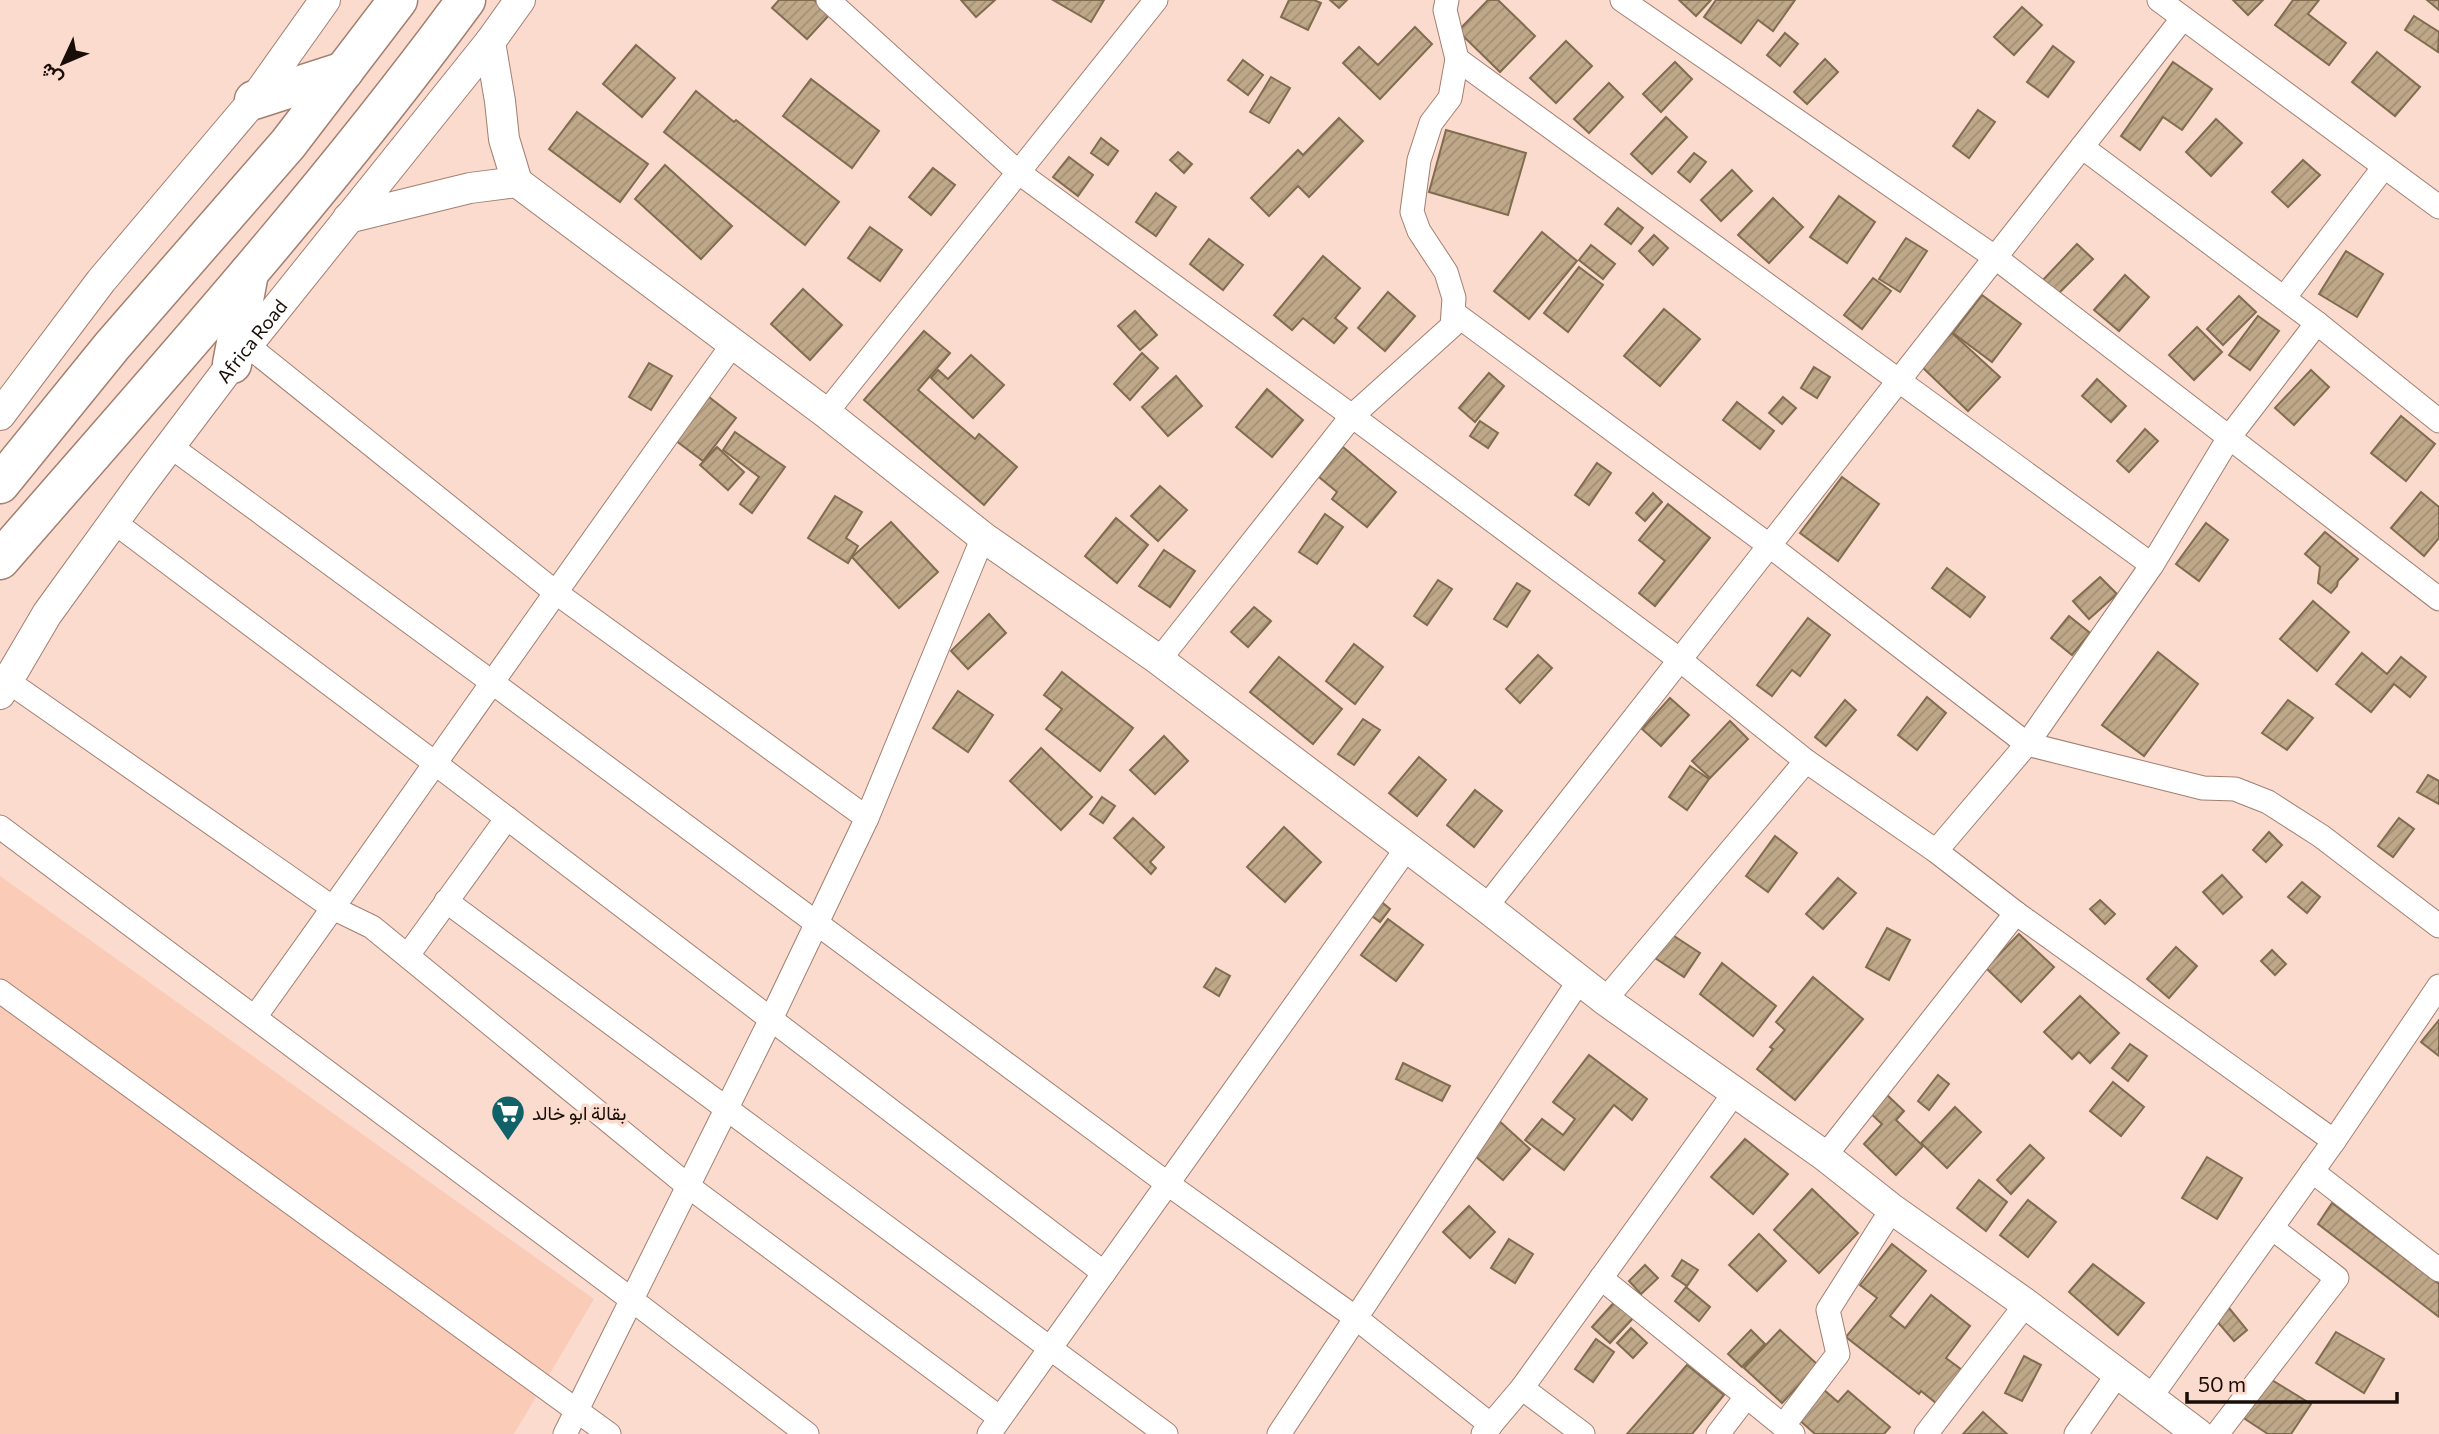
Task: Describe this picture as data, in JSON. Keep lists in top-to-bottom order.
{
  "streets": {
    "street": ["Africa Road"]
  },
  "places": {
    "supermarket": ["بقالة ابو خالد"]
  },
  "scale_bar": "50 m",
  "north": "bottom left"
}
